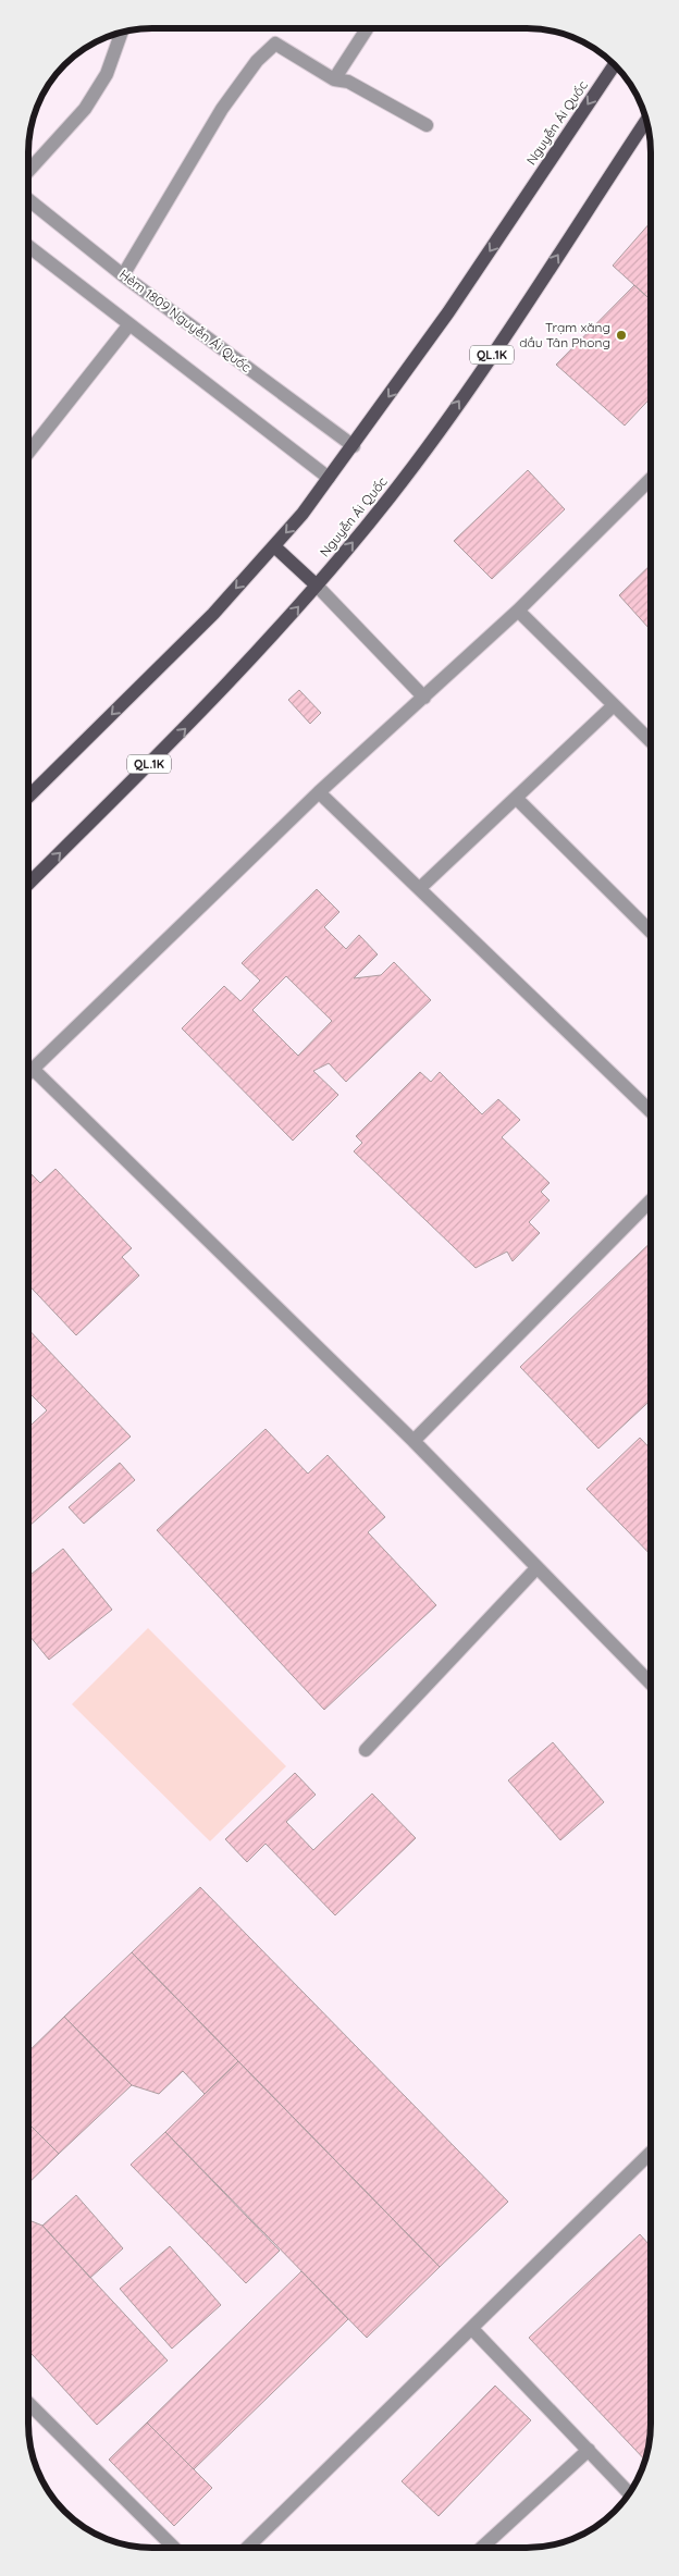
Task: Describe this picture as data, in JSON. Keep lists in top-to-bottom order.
{
  "streets": {
    "main road": ["Nguyễn Ái Quốc", "QL.1K"],
    "lane": ["Hẻm 1809 Nguyễn Ái Quốc"]
  },
  "crossings": [
    ["Nguyễn Ái Quốc", "Hẻm 1809 Nguyễn Ái Quốc"]
  ],
  "places": ["Trạm xăng dầu Tân Phong"]
}
